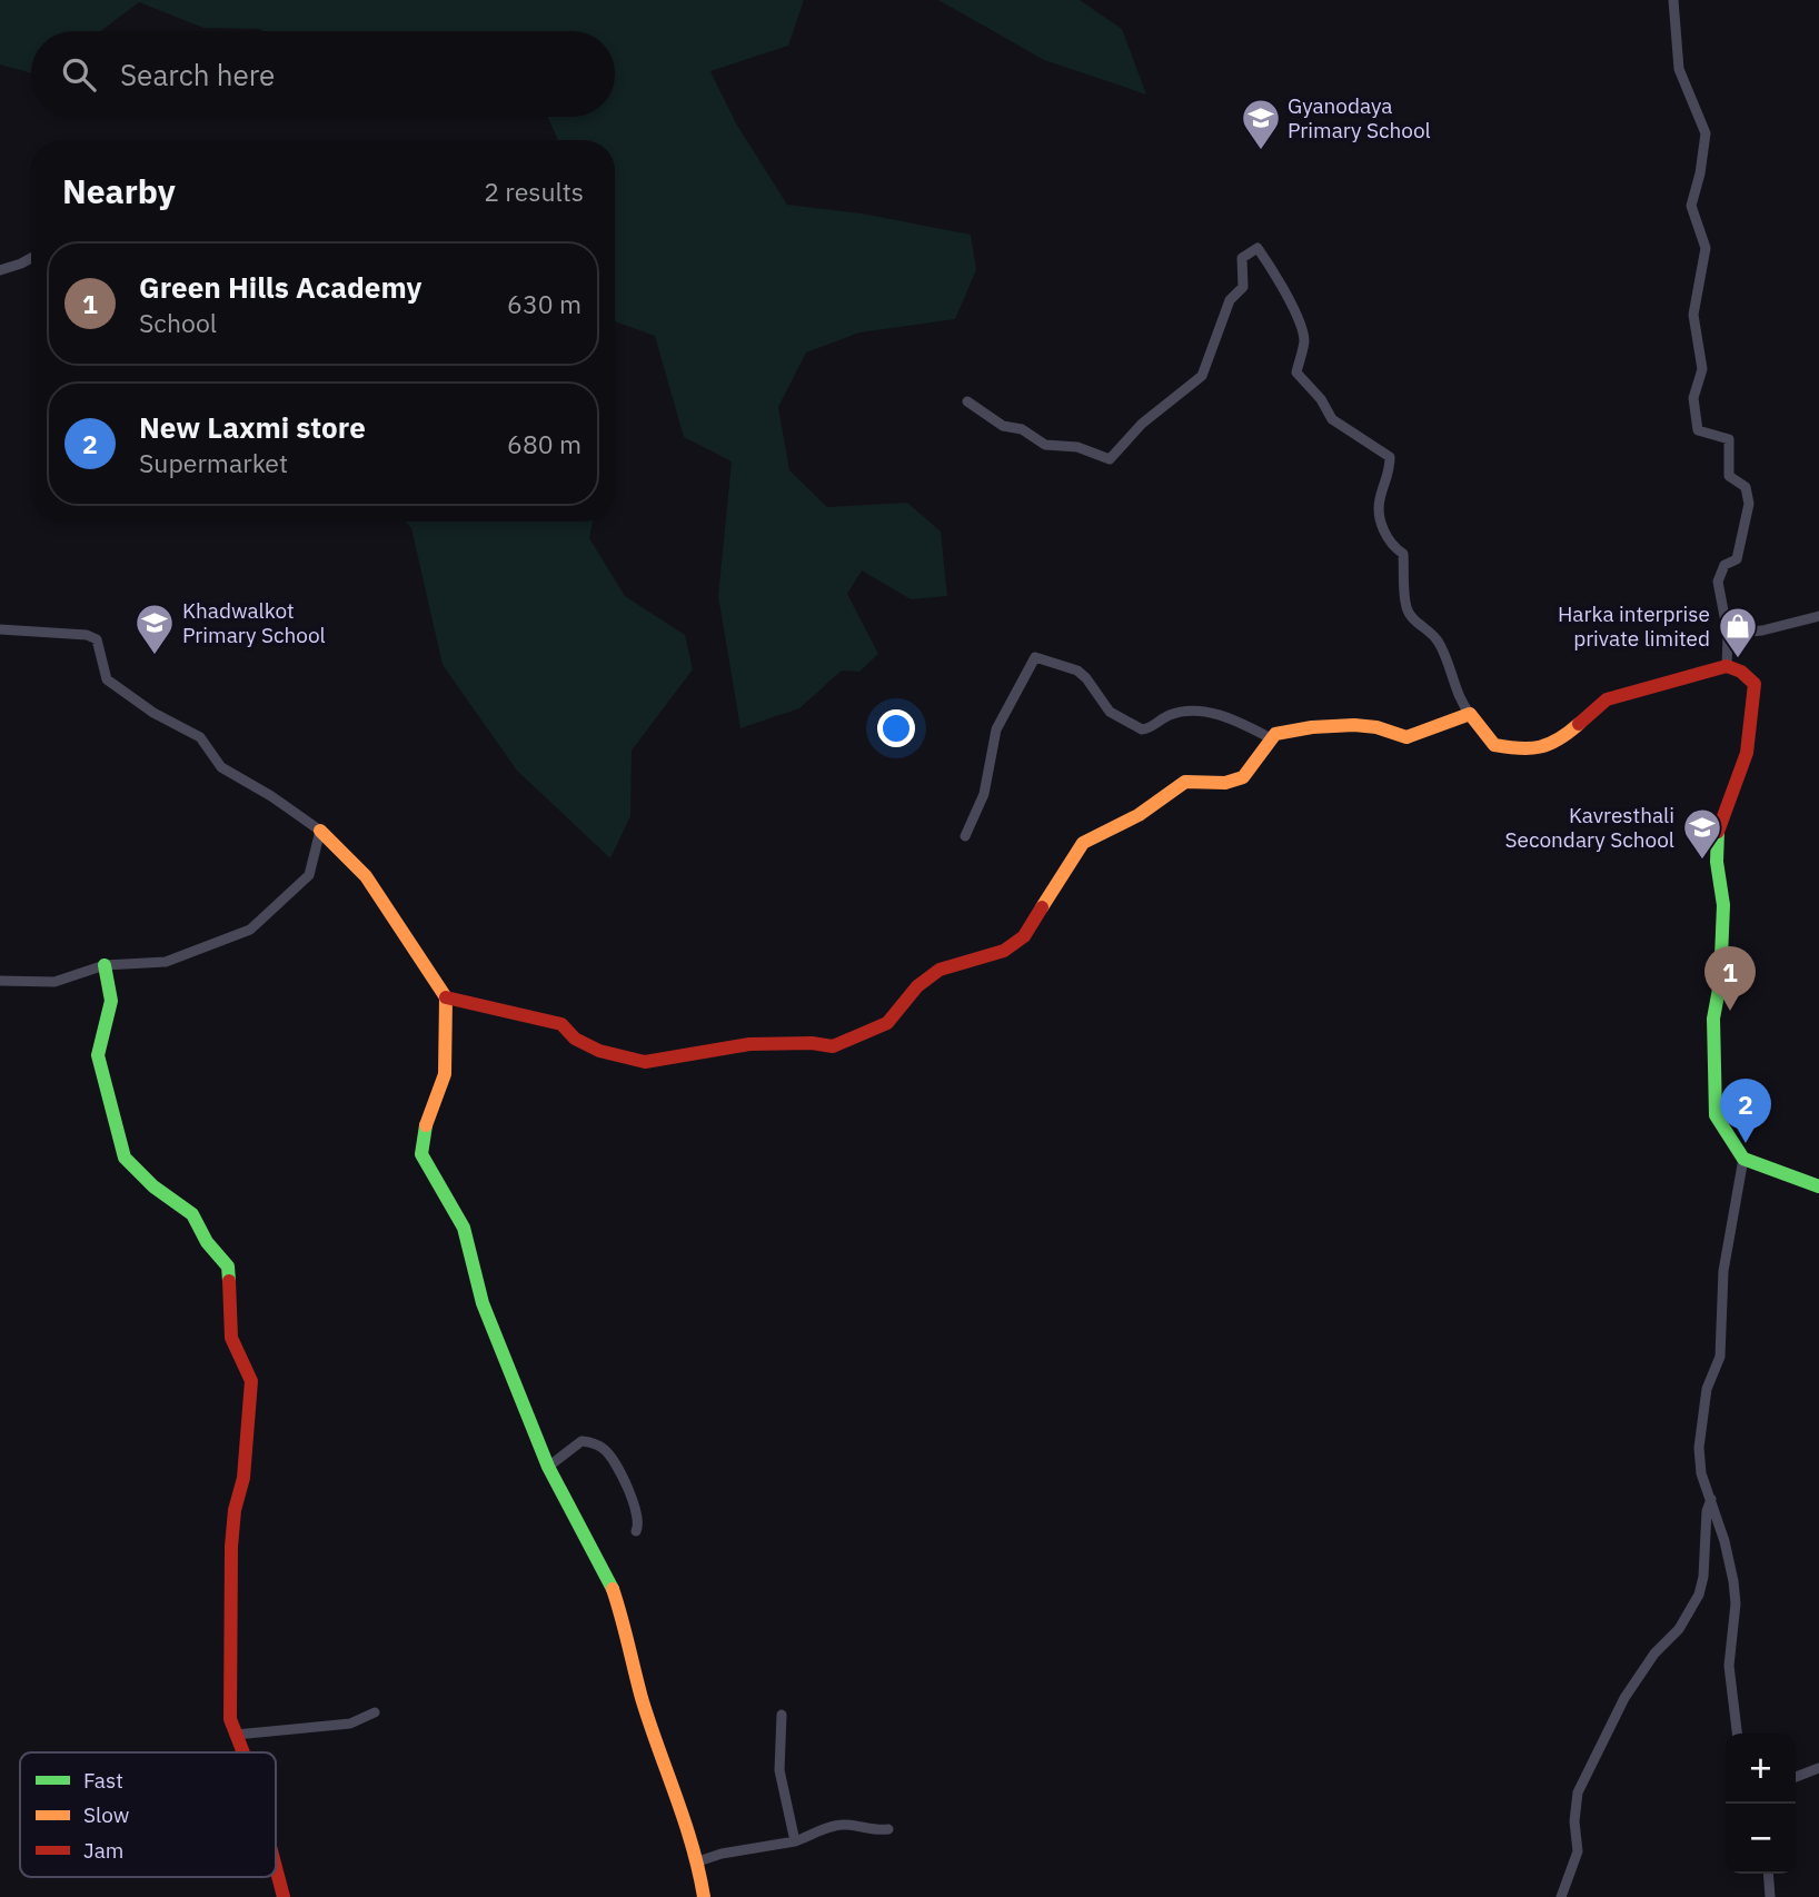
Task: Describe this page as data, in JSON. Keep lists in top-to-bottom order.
{
  "places": {
    "school or university": ["Gyanodaya Primary School", "Khadwalkot Primary School", "Kavresthali Secondary School"],
    "shop": ["Harka interprise private limited"]
  },
  "legend": ["Fast", "Slow", "Jam"],
  "page": {
    "search": "Search here",
    "heading": ["Nearby", "2 results"],
    "list": [
      {
        "mark": "1",
        "name": "Green Hills Academy",
        "note": "School",
        "value": "630 m"
      },
      {
        "mark": "2",
        "name": "New Laxmi store",
        "note": "Supermarket",
        "value": "680 m"
      }
    ],
    "pins": ["1", "2"],
    "map_buttons": ["+", "−"]
  }
}
